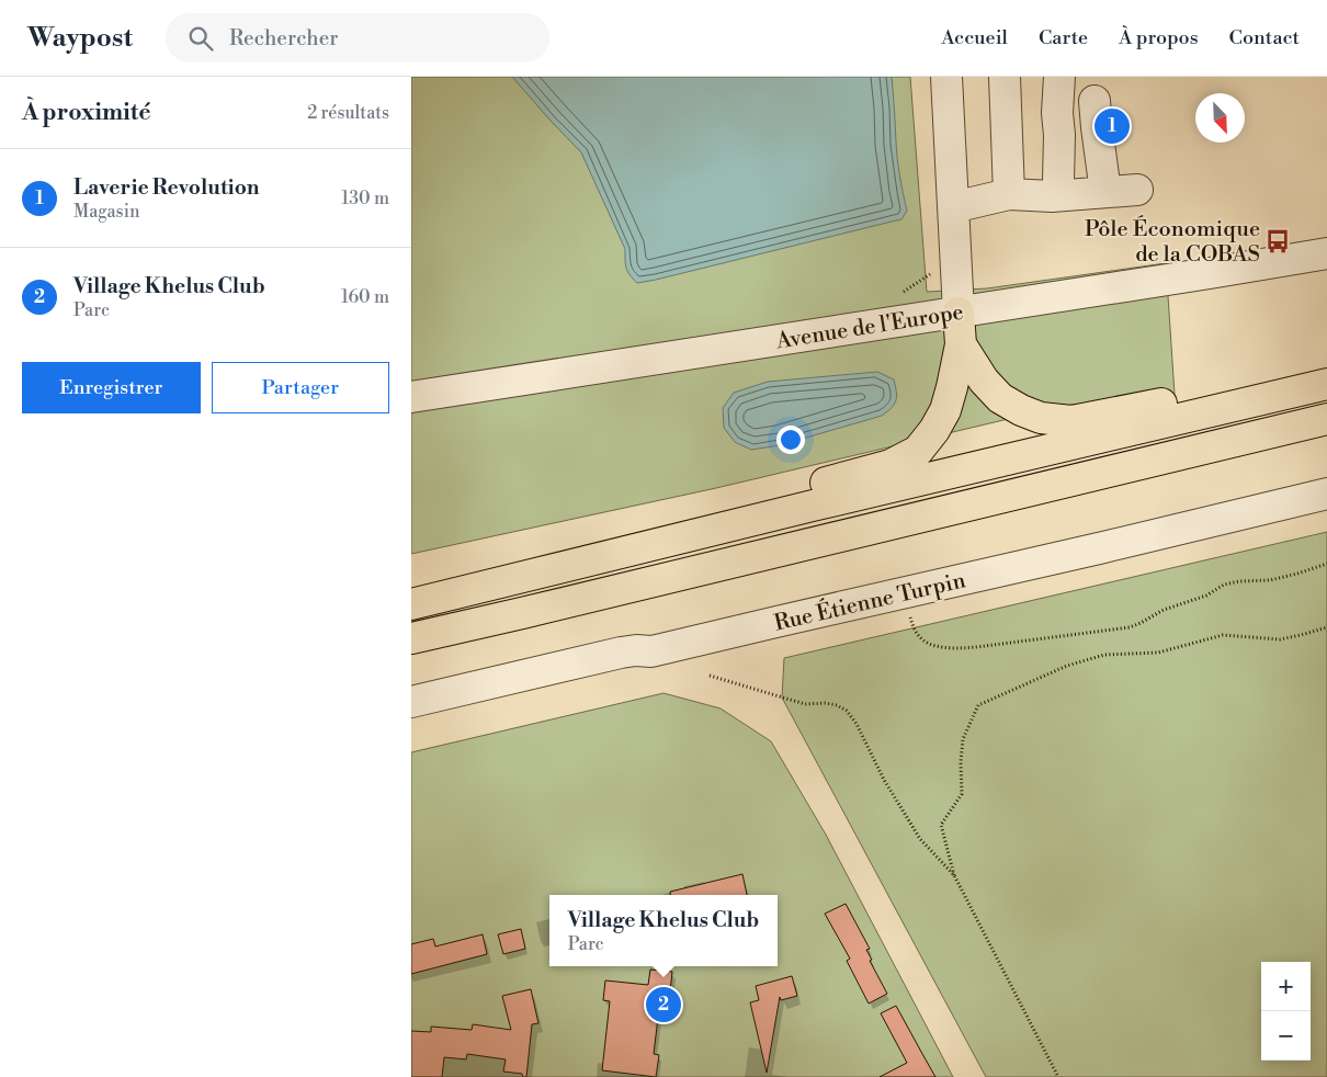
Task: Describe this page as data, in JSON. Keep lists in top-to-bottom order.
{
  "streets": {
    "street": ["Avenue de l'Europe", "Rue Étienne Turpin"]
  },
  "places": {
    "bus stop": ["Pôle Économique de la COBAS"]
  },
  "north": "bottom right",
  "page": {
    "header": "Waypost",
    "search": "Rechercher",
    "nav": [
      "Accueil",
      "Carte",
      "À propos",
      "Contact"
    ],
    "heading": ["À proximité", "2 résultats"],
    "pins": ["1", "2"],
    "list": [
      {
        "mark": "1",
        "name": "Laverie Revolution",
        "note": "Magasin",
        "value": "130 m"
      },
      {
        "mark": "2",
        "name": "Village Khelus Club",
        "note": "Parc",
        "value": "160 m"
      }
    ],
    "buttons": ["Enregistrer", "Partager"],
    "popup": ["Village Khelus Club", "Parc"],
    "map_buttons": ["+", "−"]
  }
}
